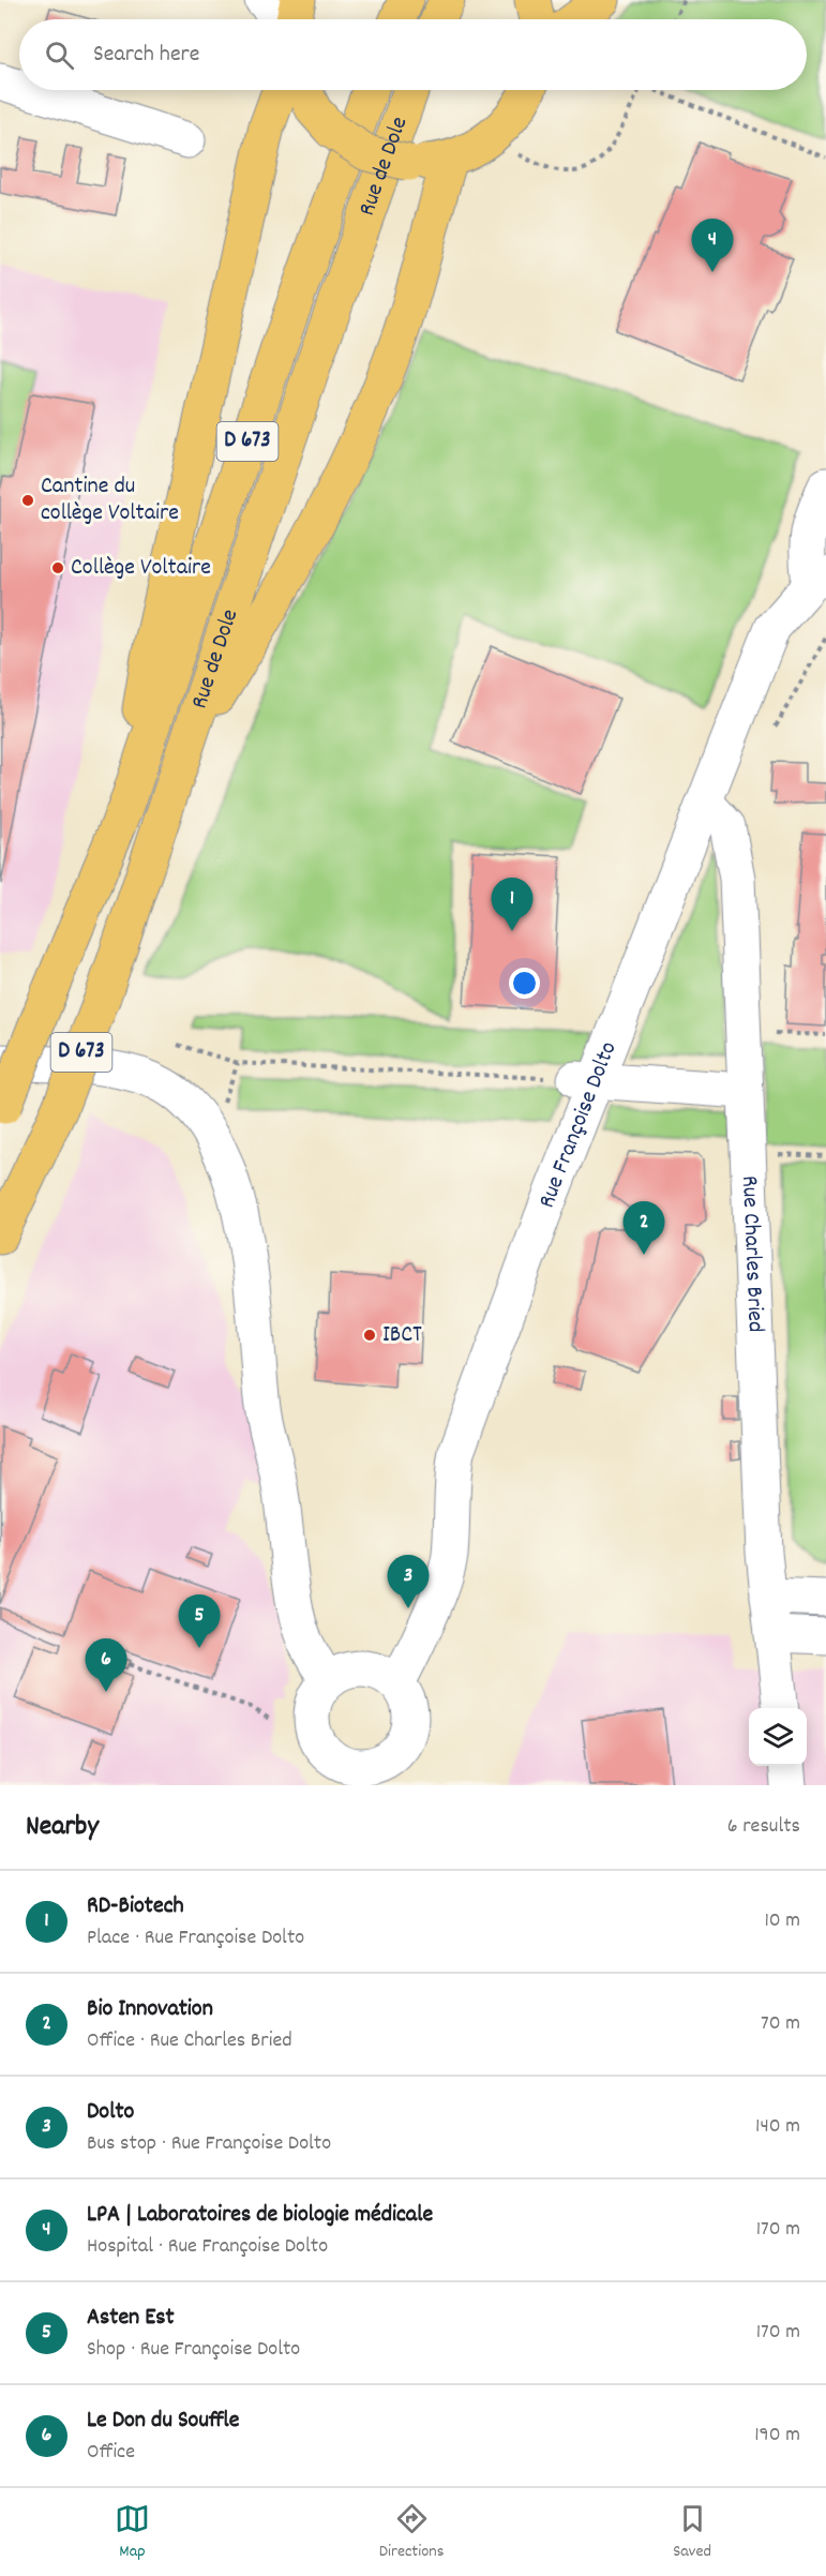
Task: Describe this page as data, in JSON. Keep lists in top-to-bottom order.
{
  "streets": {
    "main road": ["Rue de Dole", "D 673"],
    "street": ["Rue Françoise Dolto", "Rue Charles Bried"]
  },
  "crossings": [
    ["Rue Françoise Dolto", "Rue Charles Bried"]
  ],
  "places": ["Cantine du collège Voltaire", "Collège Voltaire", "IBCT"],
  "page": {
    "search": "Search here",
    "pins": [
      "4",
      "1",
      "2",
      "3",
      "5",
      "6"
    ],
    "heading": ["Nearby", "6 results"],
    "list": [
      {
        "mark": "1",
        "name": "RD-Biotech",
        "note": "Place · Rue Françoise Dolto",
        "value": "10 m"
      },
      {
        "mark": "2",
        "name": "Bio Innovation",
        "note": "Office · Rue Charles Bried",
        "value": "70 m"
      },
      {
        "mark": "3",
        "name": "Dolto",
        "note": "Bus stop · Rue Françoise Dolto",
        "value": "140 m"
      },
      {
        "mark": "4",
        "name": "LPA | Laboratoires de biologie médicale",
        "note": "Hospital · Rue Françoise Dolto",
        "value": "170 m"
      },
      {
        "mark": "5",
        "name": "Asten Est",
        "note": "Shop · Rue Françoise Dolto",
        "value": "170 m"
      },
      {
        "mark": "6",
        "name": "Le Don du Souffle",
        "note": "Office",
        "value": "190 m"
      }
    ],
    "nav": ["Map", "Directions", "Saved"]
  }
}
